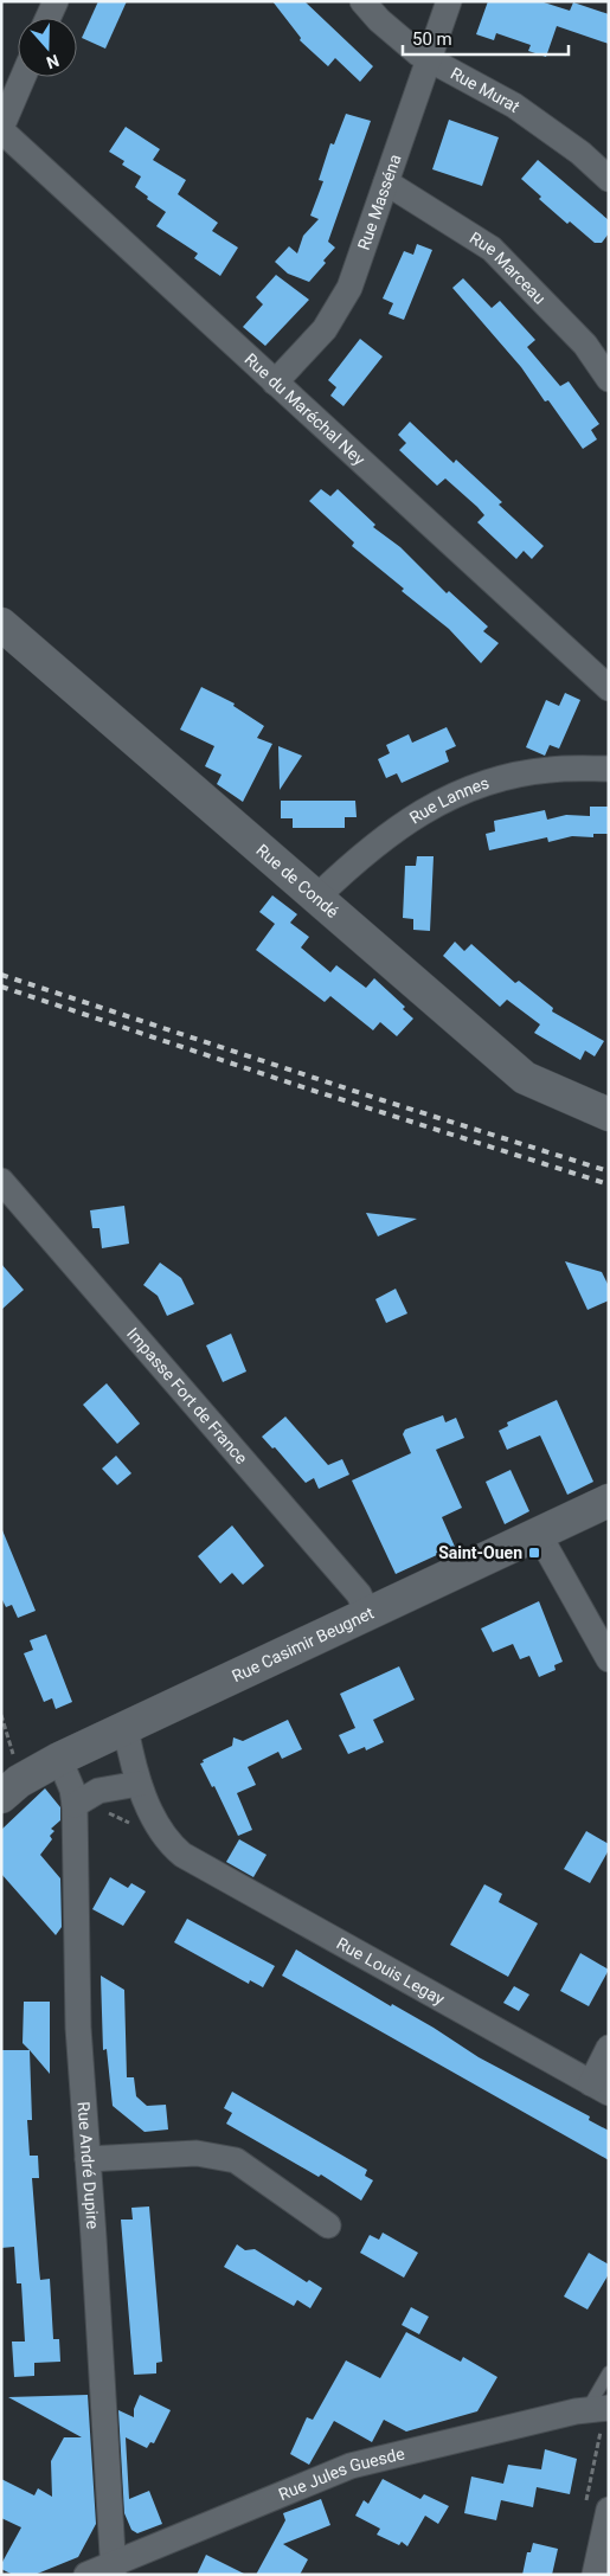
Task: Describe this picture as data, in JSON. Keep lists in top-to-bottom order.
{
  "streets": {
    "main road": ["Rue de Condé", "Rue Casimir Beugnet"],
    "street": [
      "Rue Murat",
      "Rue Masséna",
      "Rue Marceau",
      "Rue du Maréchal Ney",
      "Rue Lannes",
      "Impasse Fort de France",
      "Rue Louis Legay",
      "Rue André Dupire",
      "Rue Jules Guesde"
    ]
  },
  "crossings": [
    ["Rue Murat", "Rue Masséna"],
    ["Rue Masséna", "Rue Marceau"],
    ["Rue Masséna", "Rue du Maréchal Ney"],
    ["Rue Lannes", "Rue de Condé"],
    ["Impasse Fort de France", "Rue Casimir Beugnet"],
    ["Rue Casimir Beugnet", "Rue André Dupire"],
    ["Rue André Dupire", "Rue Jules Guesde"]
  ],
  "places": {
    "transit": ["Saint-Ouen"]
  },
  "scale_bar": "50 m",
  "north": "bottom"
}
